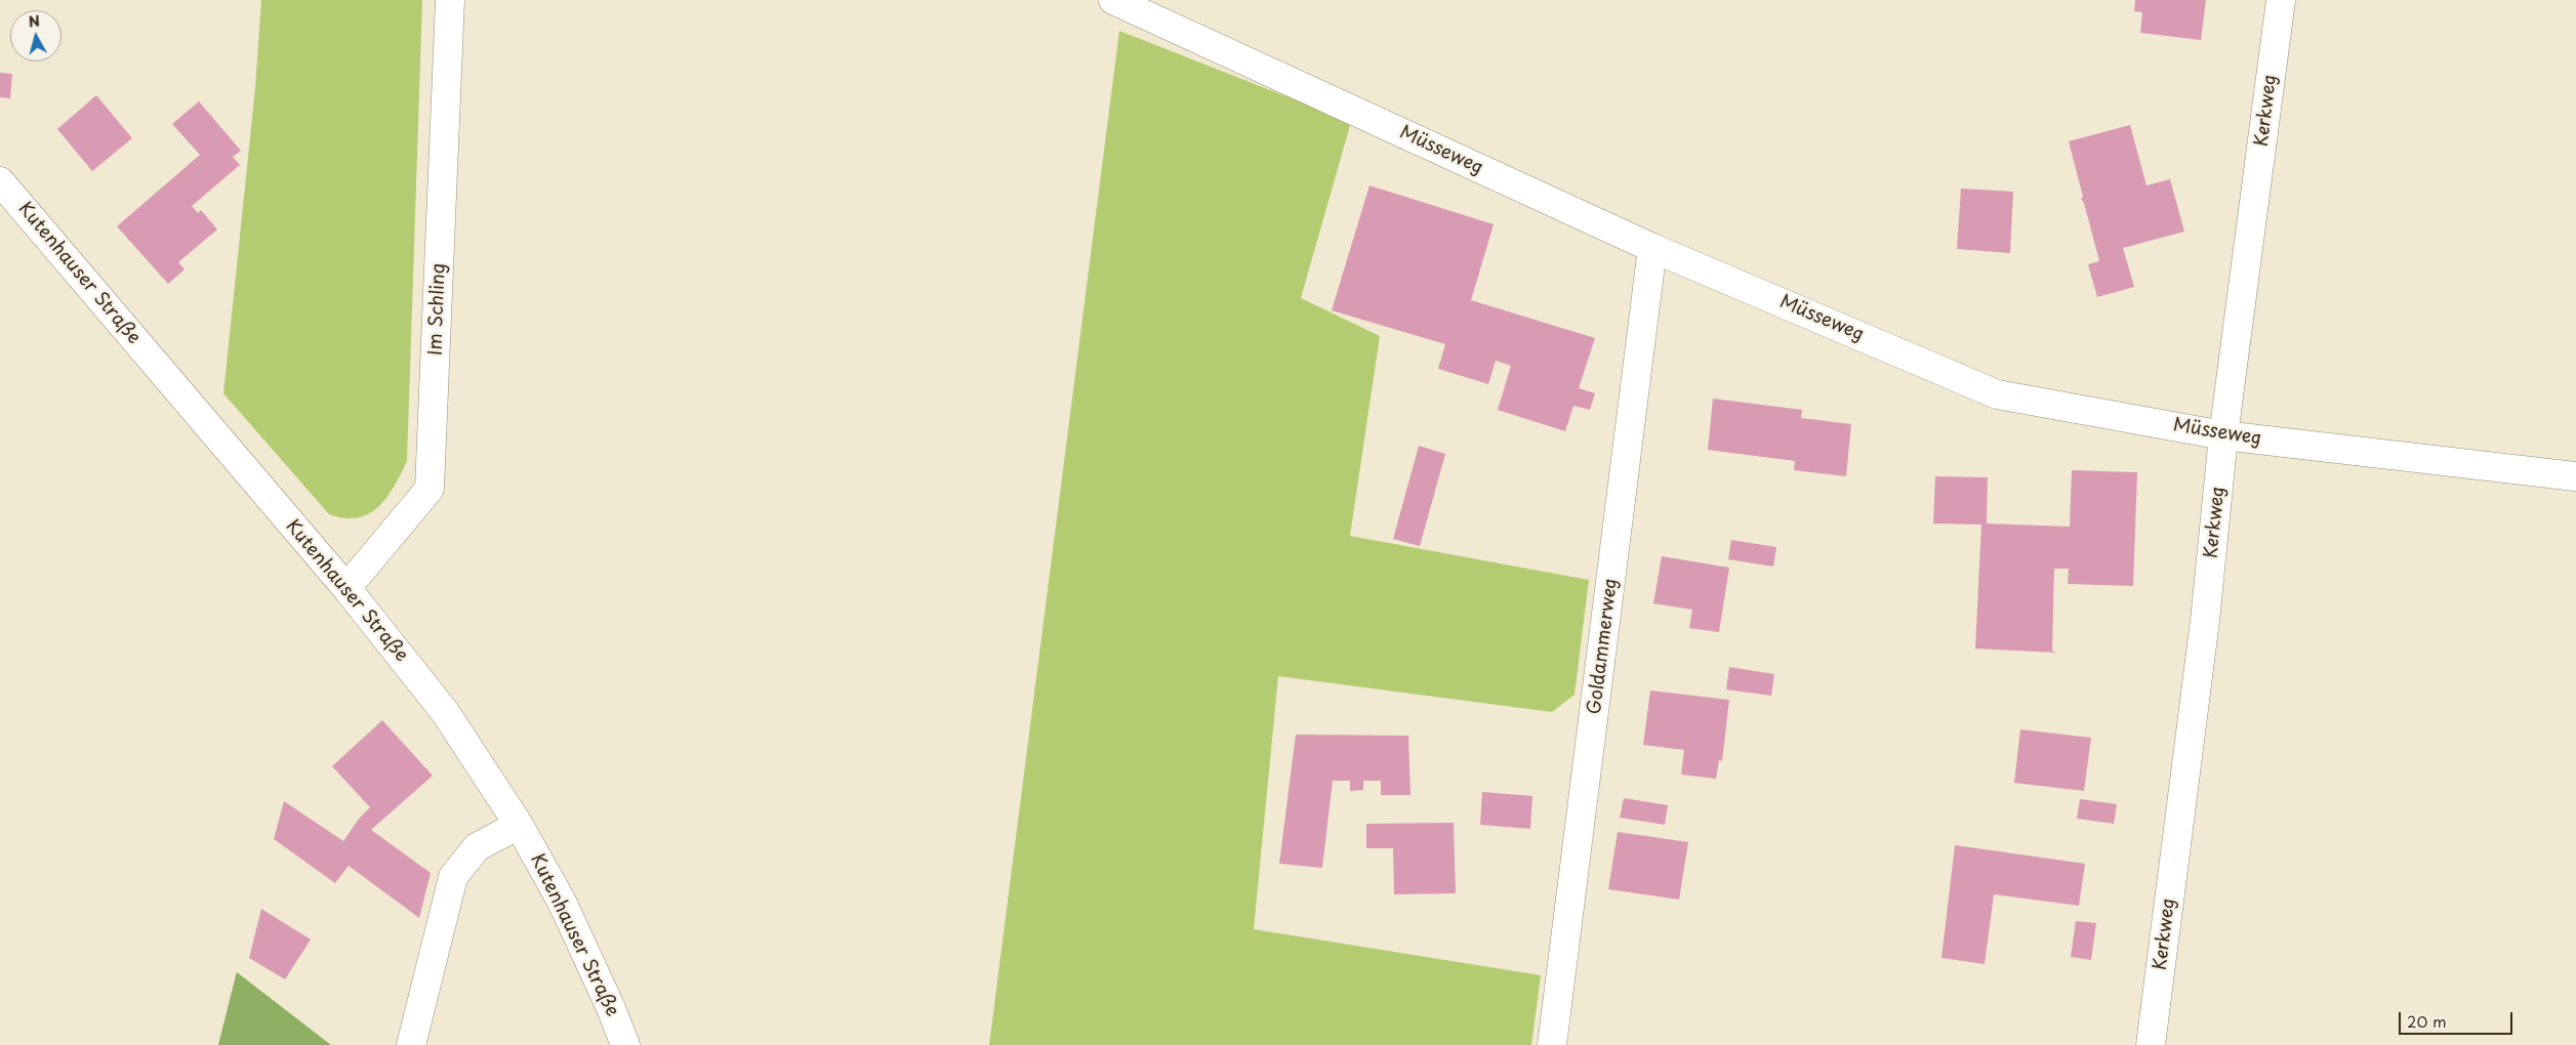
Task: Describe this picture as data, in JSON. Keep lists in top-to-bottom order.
{
  "streets": {
    "street": [
      "Kerkweg",
      "Müsseweg",
      "Kutenhauser Straße",
      "Im Schling",
      "Goldammerweg"
    ]
  },
  "crossings": [
    ["Kerkweg", "Müsseweg"],
    ["Müsseweg", "Goldammerweg"],
    ["Kutenhauser Straße", "Im Schling"]
  ],
  "scale_bar": "20 m",
  "north": "top"
}
